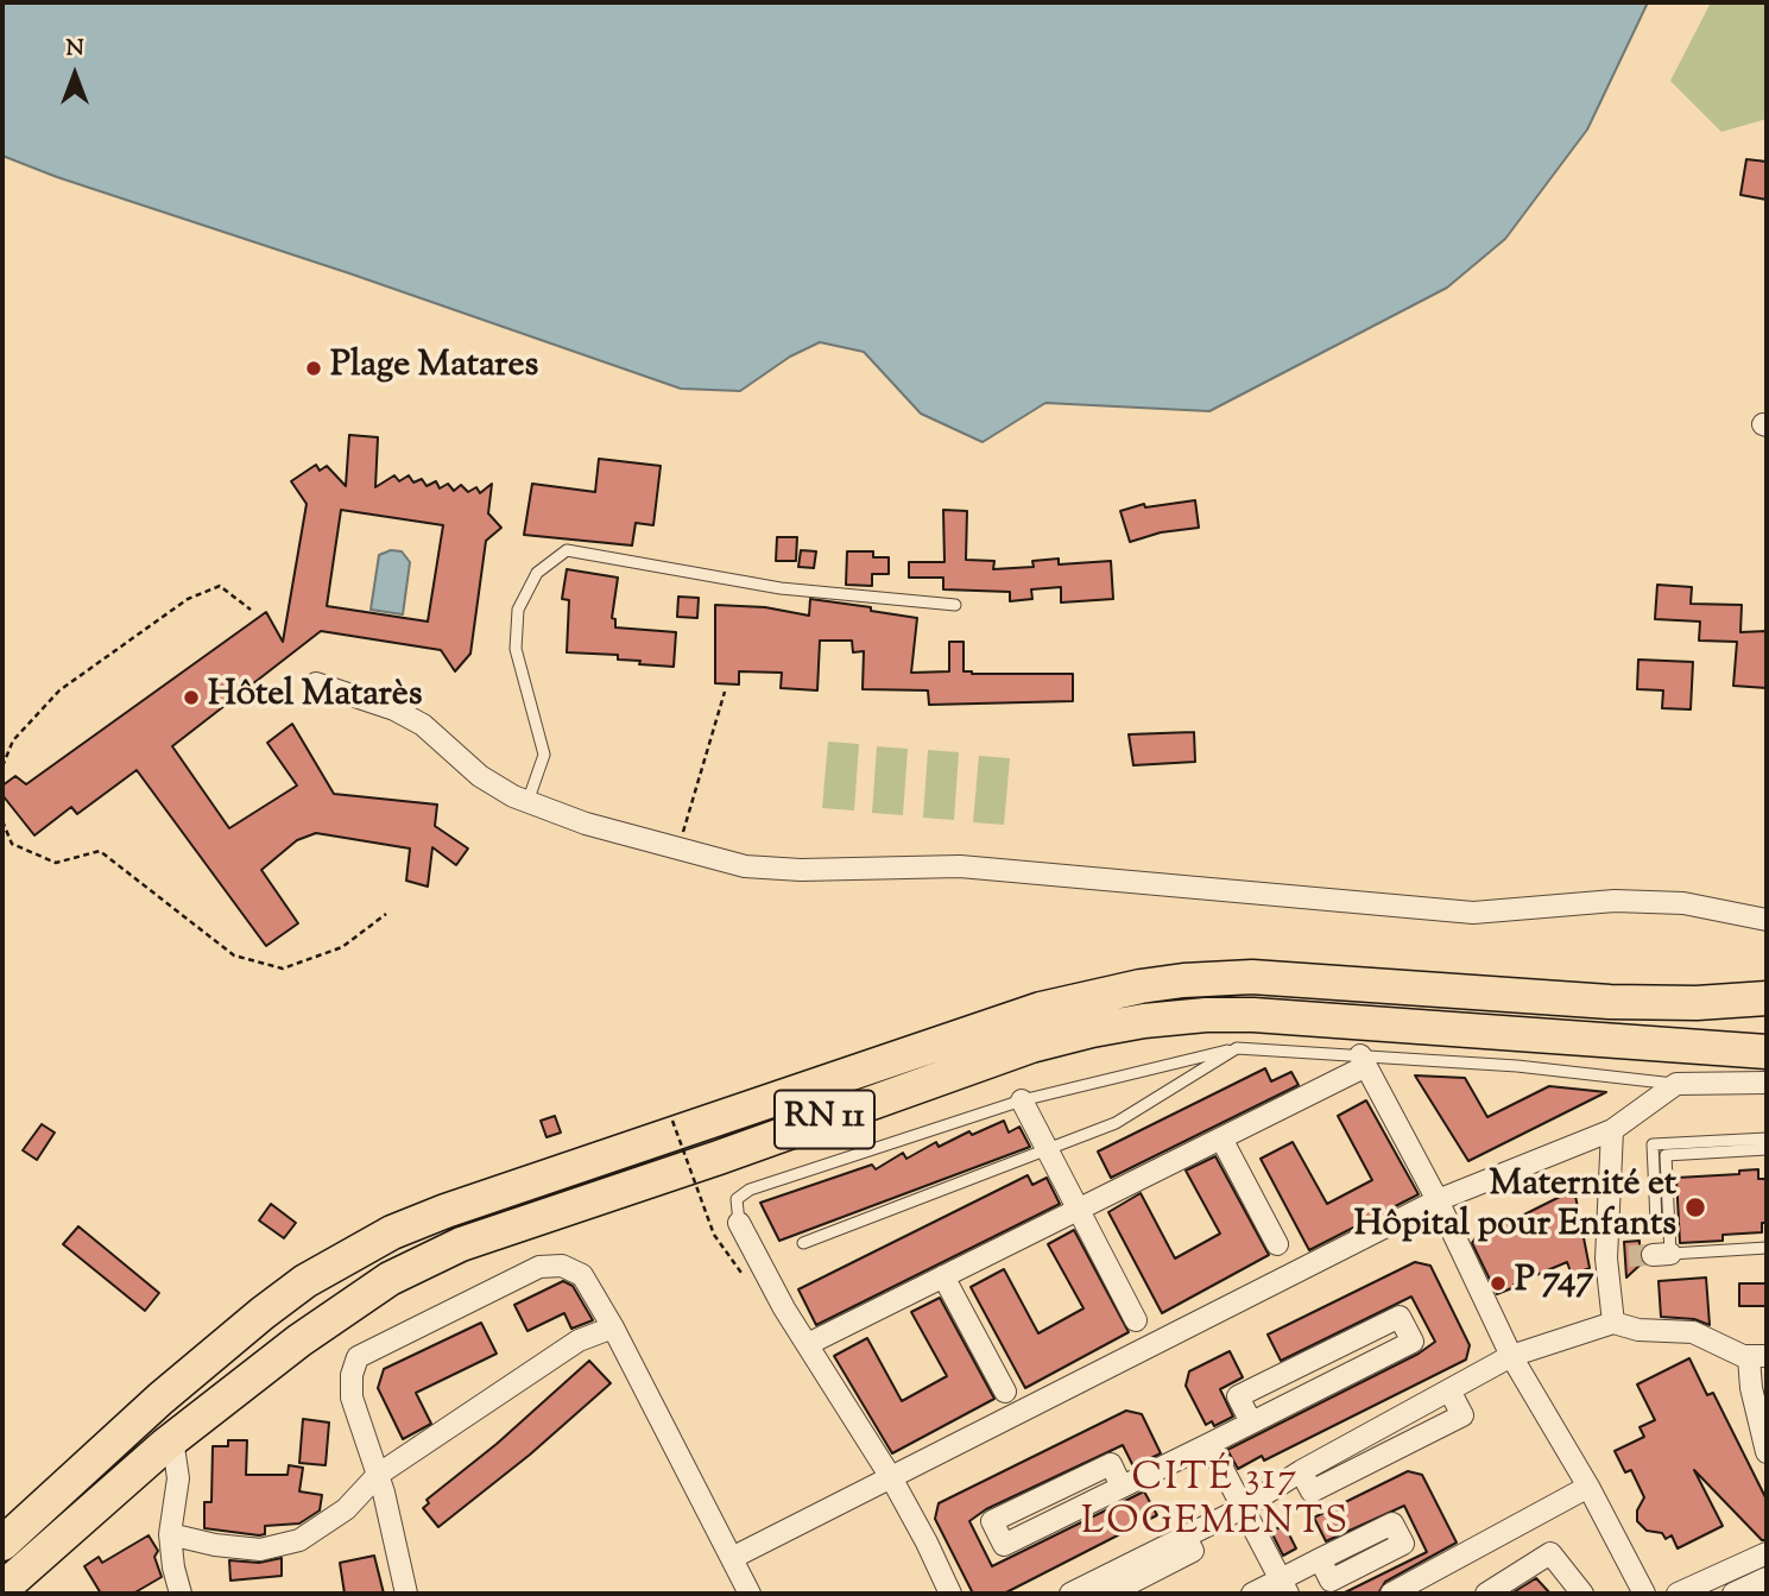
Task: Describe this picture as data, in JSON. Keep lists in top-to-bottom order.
{
  "streets": {
    "highway": ["RN 11"]
  },
  "districts": ["CITÉ 317 LOGEMENTS"],
  "places": [
    "Plage Matares",
    "Hôtel Matarès",
    "Maternité et Hôpital pour Enfants",
    "P 747"
  ],
  "north": "top"
}
